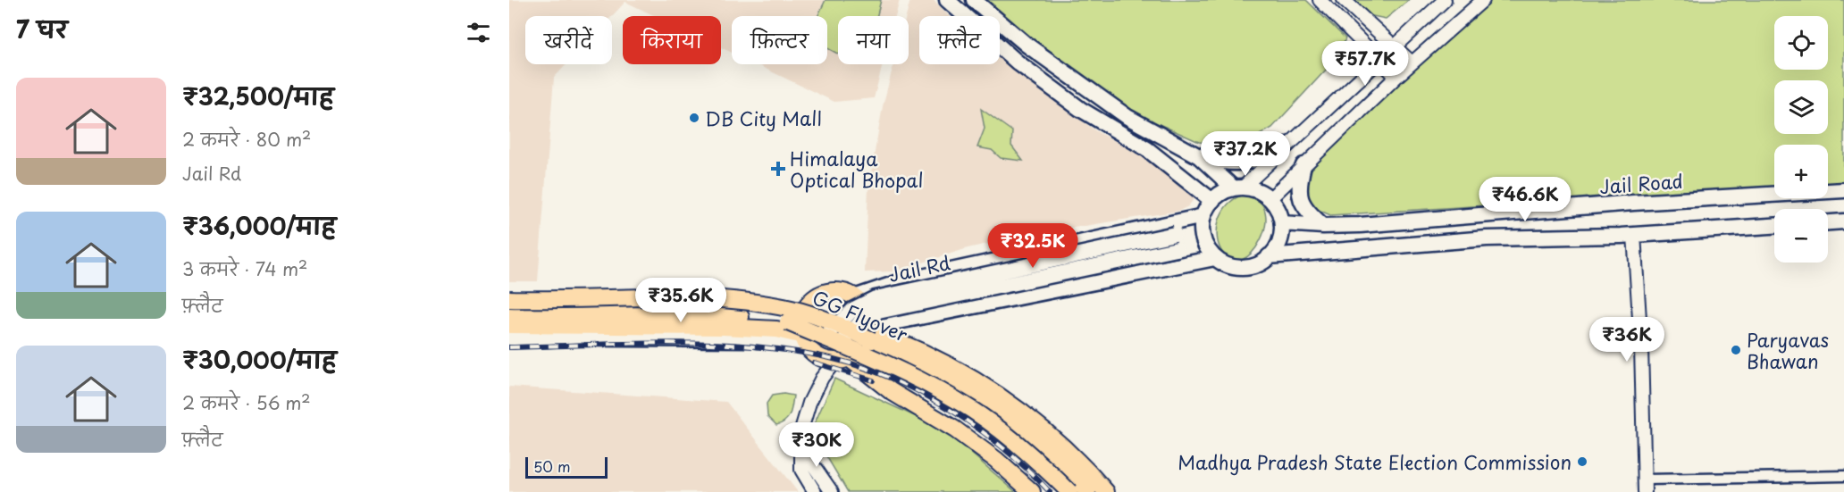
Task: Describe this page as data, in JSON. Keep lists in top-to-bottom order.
{
  "streets": {
    "main road": ["Jail Road", "Jail Rd", "GG Flyover"]
  },
  "crossings": [
    ["Jail Rd", "GG Flyover"]
  ],
  "places": {
    "other": ["DB City Mall", "Paryavas Bhawan", "Madhya Pradesh State Election Commission"],
    "health": ["Himalaya Optical Bhopal"]
  },
  "scale_bar": "50 m",
  "page": {
    "heading": "7 घर",
    "map_buttons": ["+", "−"],
    "chip": [
      "खरीदें",
      "किराया",
      "फ़िल्टर",
      "नया",
      "फ़्लैट"
    ],
    "price": [
      "₹57.7K",
      "₹37.2K",
      "₹46.6K",
      "₹32.5K",
      "₹35.6K",
      "₹36K",
      "₹30K"
    ],
    "list": [
      {
        "name": "₹32,500/माह",
        "note": "2 कमरे · 80 m² · Jail Rd"
      },
      {
        "name": "₹36,000/माह",
        "note": "3 कमरे · 74 m² · फ़्लैट"
      },
      {
        "name": "₹30,000/माह",
        "note": "2 कमरे · 56 m² · फ़्लैट"
      }
    ],
    "scale": "50 m"
  }
}
